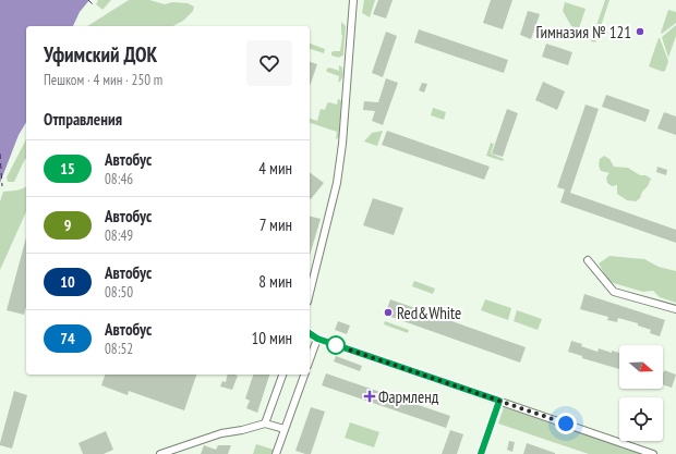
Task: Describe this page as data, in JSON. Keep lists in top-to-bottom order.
{
  "places": {
    "other": ["Гимназия № 121", "Red&White"],
    "health": ["Фармленд"]
  },
  "lines": ["bus line 15"],
  "north": "right",
  "page": {
    "heading": [
      ["Уфимский ДОК", "Пешком · 4 мин · 250 m"],
      "Отправления"
    ],
    "list": [
      {
        "mark": "15",
        "name": "Автобус",
        "note": "08:46",
        "value": "4 мин"
      },
      {
        "mark": "9",
        "name": "Автобус",
        "note": "08:49",
        "value": "7 мин"
      },
      {
        "mark": "10",
        "name": "Автобус",
        "note": "08:50",
        "value": "8 мин"
      },
      {
        "mark": "74",
        "name": "Автобус",
        "note": "08:52",
        "value": "10 мин"
      }
    ]
  }
}
